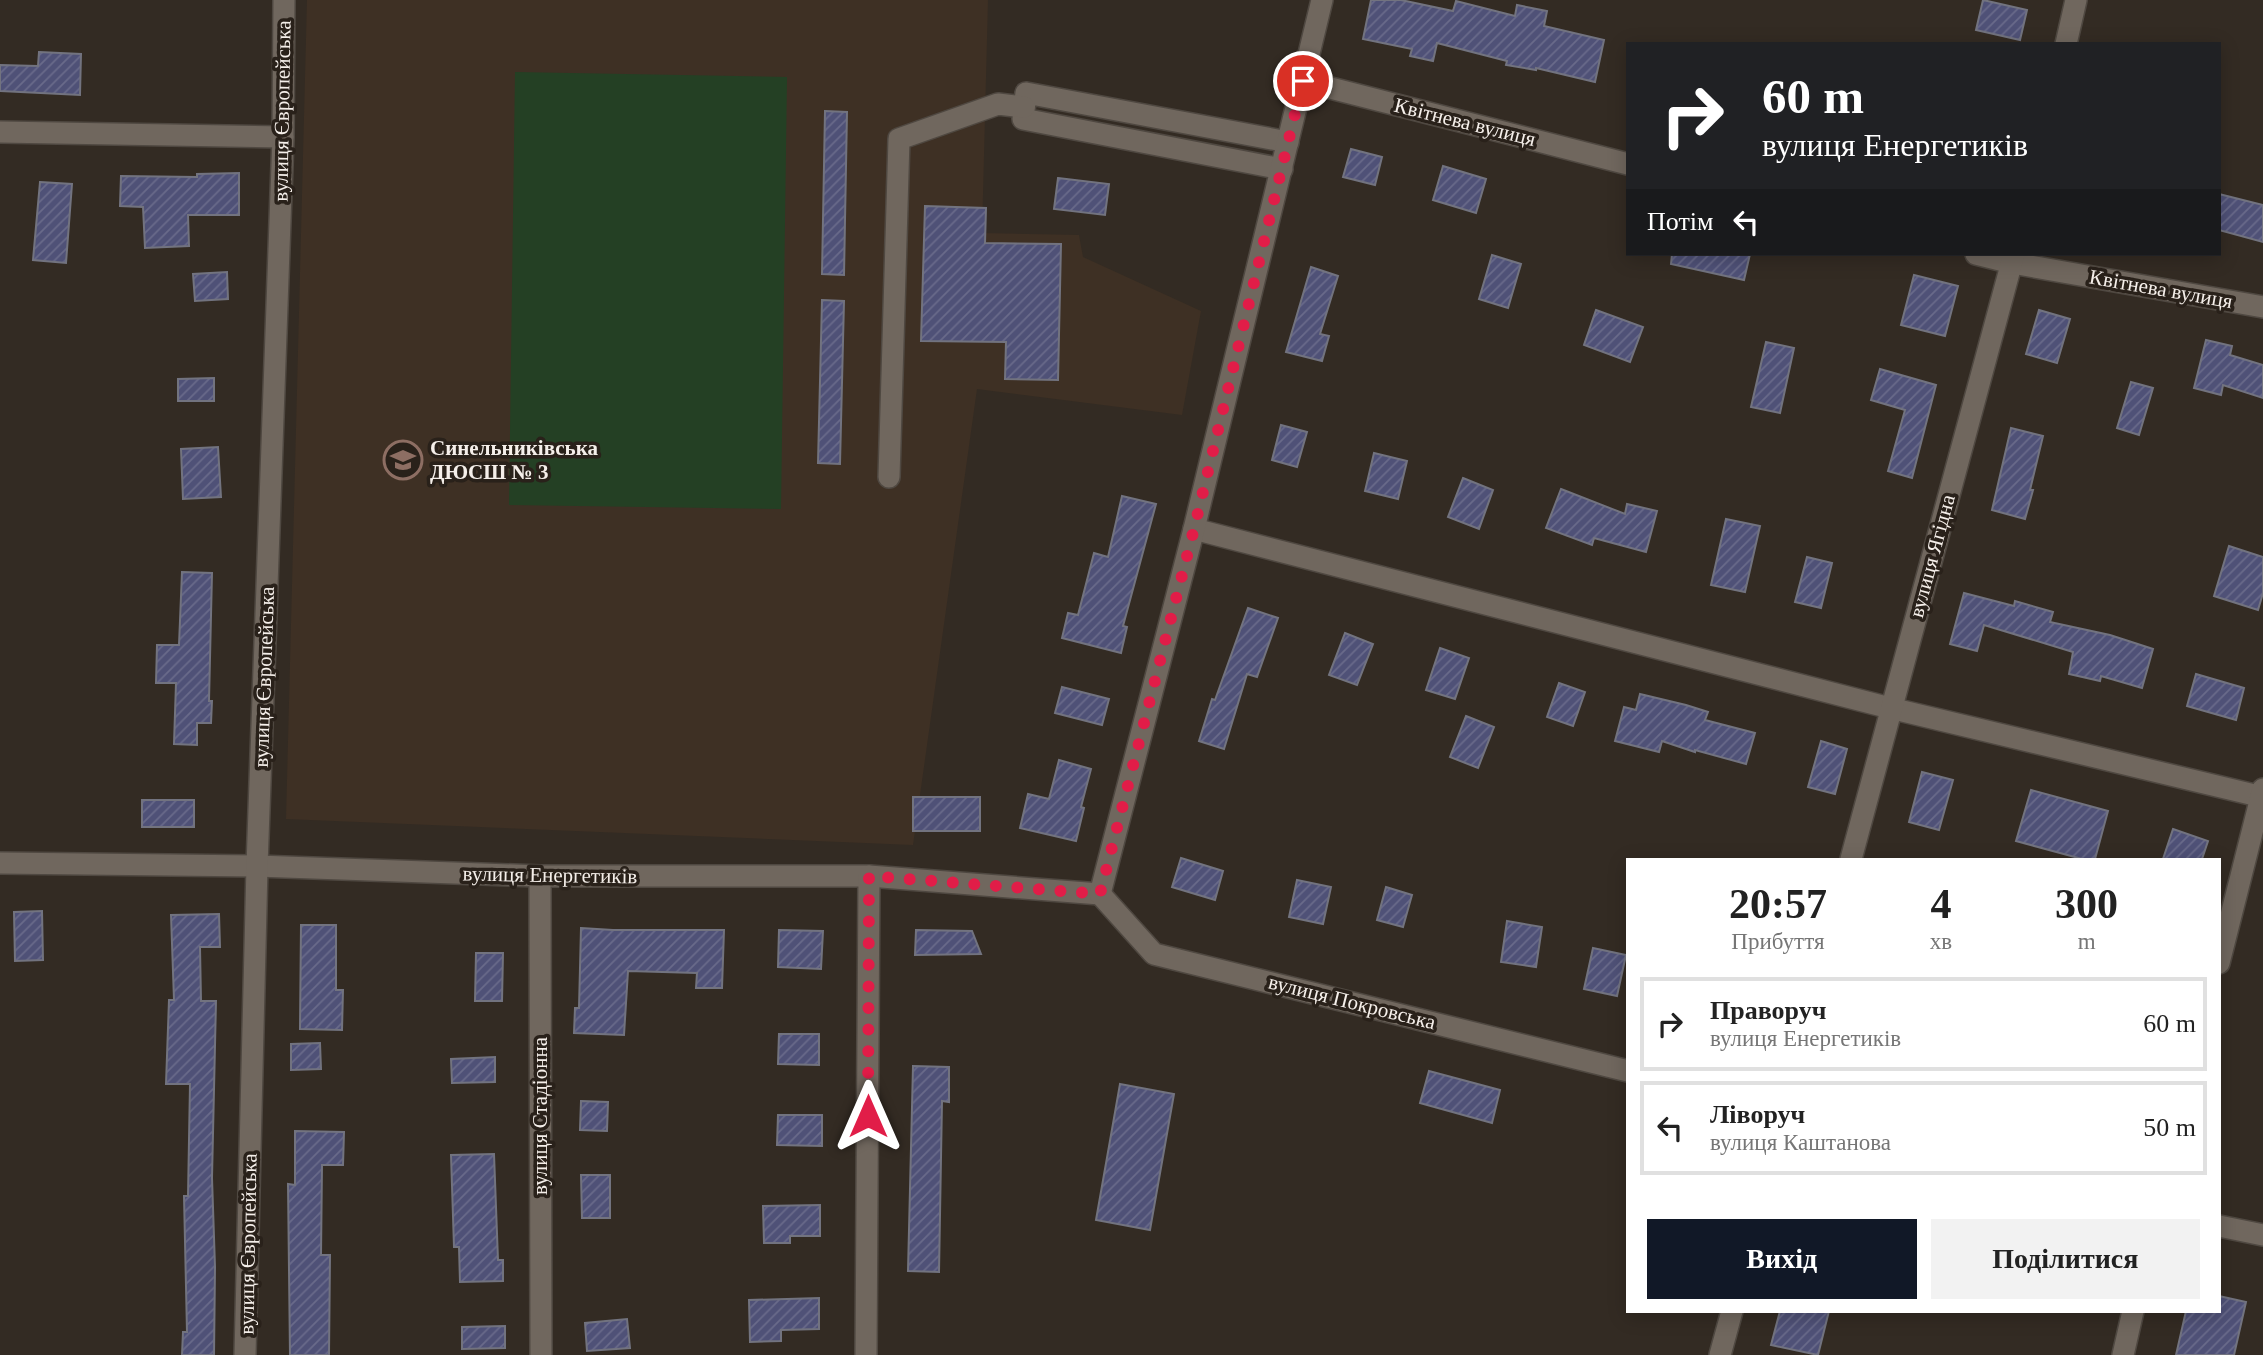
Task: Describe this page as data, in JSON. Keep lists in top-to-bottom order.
{
  "streets": {
    "street": [
      "вулиця Європейська",
      "Квітнева вулиця",
      "вулиця Ягідна",
      "вулиця Енергетиків",
      "вулиця Покровська",
      "вулиця Стадіонна"
    ]
  },
  "crossings": [
    ["вулиця Європейська", "вулиця Енергетиків"],
    ["Квітнева вулиця", "вулиця Ягідна"],
    ["вулиця Енергетиків", "вулиця Покровська"],
    ["вулиця Енергетиків", "вулиця Стадіонна"]
  ],
  "places": {
    "school or university": ["Синельниківська ДЮСШ № 3"]
  },
  "page": {
    "turn": ["60 m", "вулиця Енергетиків"],
    "then": "Потім",
    "eta": [
      "20:57",
      "Прибуття",
      "4",
      "хв",
      "300",
      "m"
    ],
    "list": [
      {
        "name": "Праворуч",
        "note": "вулиця Енергетиків",
        "value": "60 m"
      },
      {
        "name": "Ліворуч",
        "note": "вулиця Каштанова",
        "value": "50 m"
      }
    ],
    "buttons": ["Вихід", "Поділитися"]
  }
}
